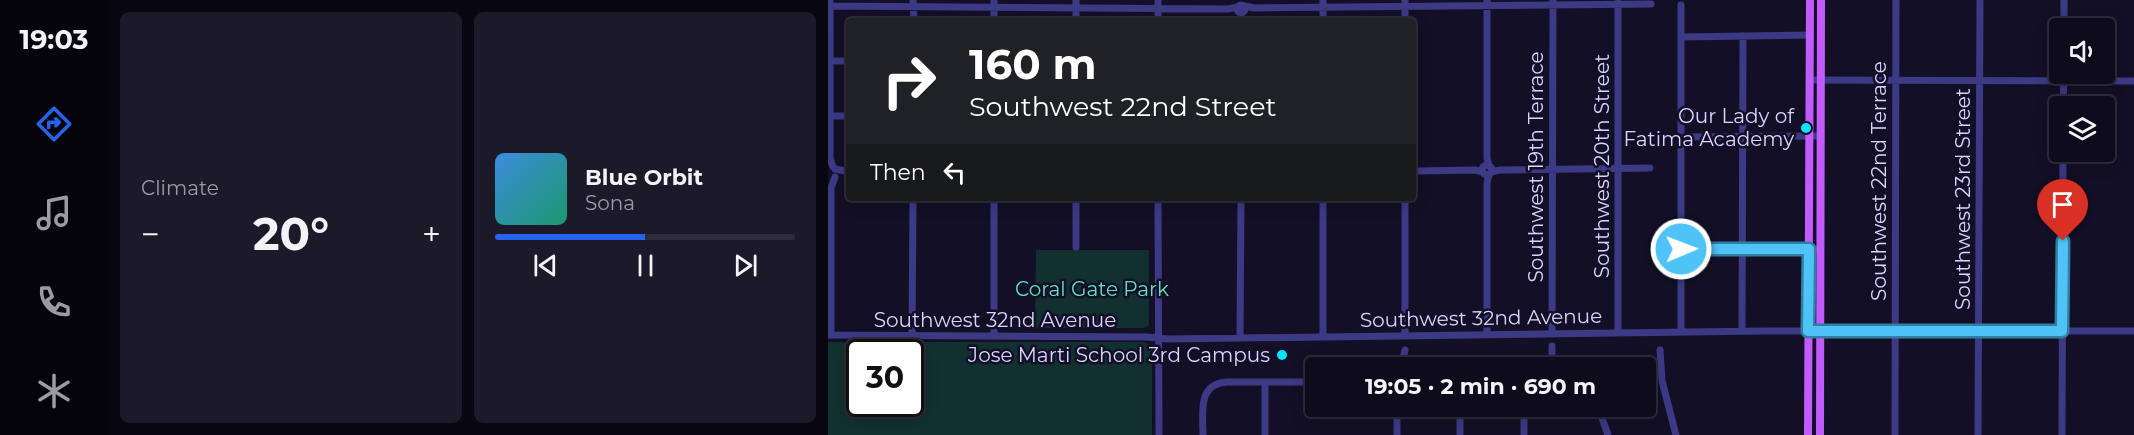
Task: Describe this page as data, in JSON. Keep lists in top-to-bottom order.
{
  "streets": {
    "street": [
      "Southwest 20th Street",
      "Southwest 19th Terrace",
      "Southwest 22nd Terrace",
      "Southwest 23rd Street",
      "Southwest 32nd Avenue"
    ]
  },
  "crossings": [
    ["Southwest 20th Street", "Southwest 32nd Avenue"],
    ["Southwest 19th Terrace", "Southwest 32nd Avenue"],
    ["Southwest 22nd Terrace", "Southwest 32nd Avenue"],
    ["Southwest 23rd Street", "Southwest 32nd Avenue"]
  ],
  "parks": ["Coral Gate Park"],
  "places": ["Our Lady of Fatima Academy", "Jose Marti School 3rd Campus"],
  "page": {
    "tabs": "19:03",
    "tile": "Climate",
    "turn": ["160 m", "Southwest 22nd Street"],
    "then": "Then",
    "song": ["Blue Orbit", "Sona"],
    "heat": ["−", "20°", "+"],
    "limit": "30",
    "trip": "19:05 · 2 min · 690 m"
  }
}
